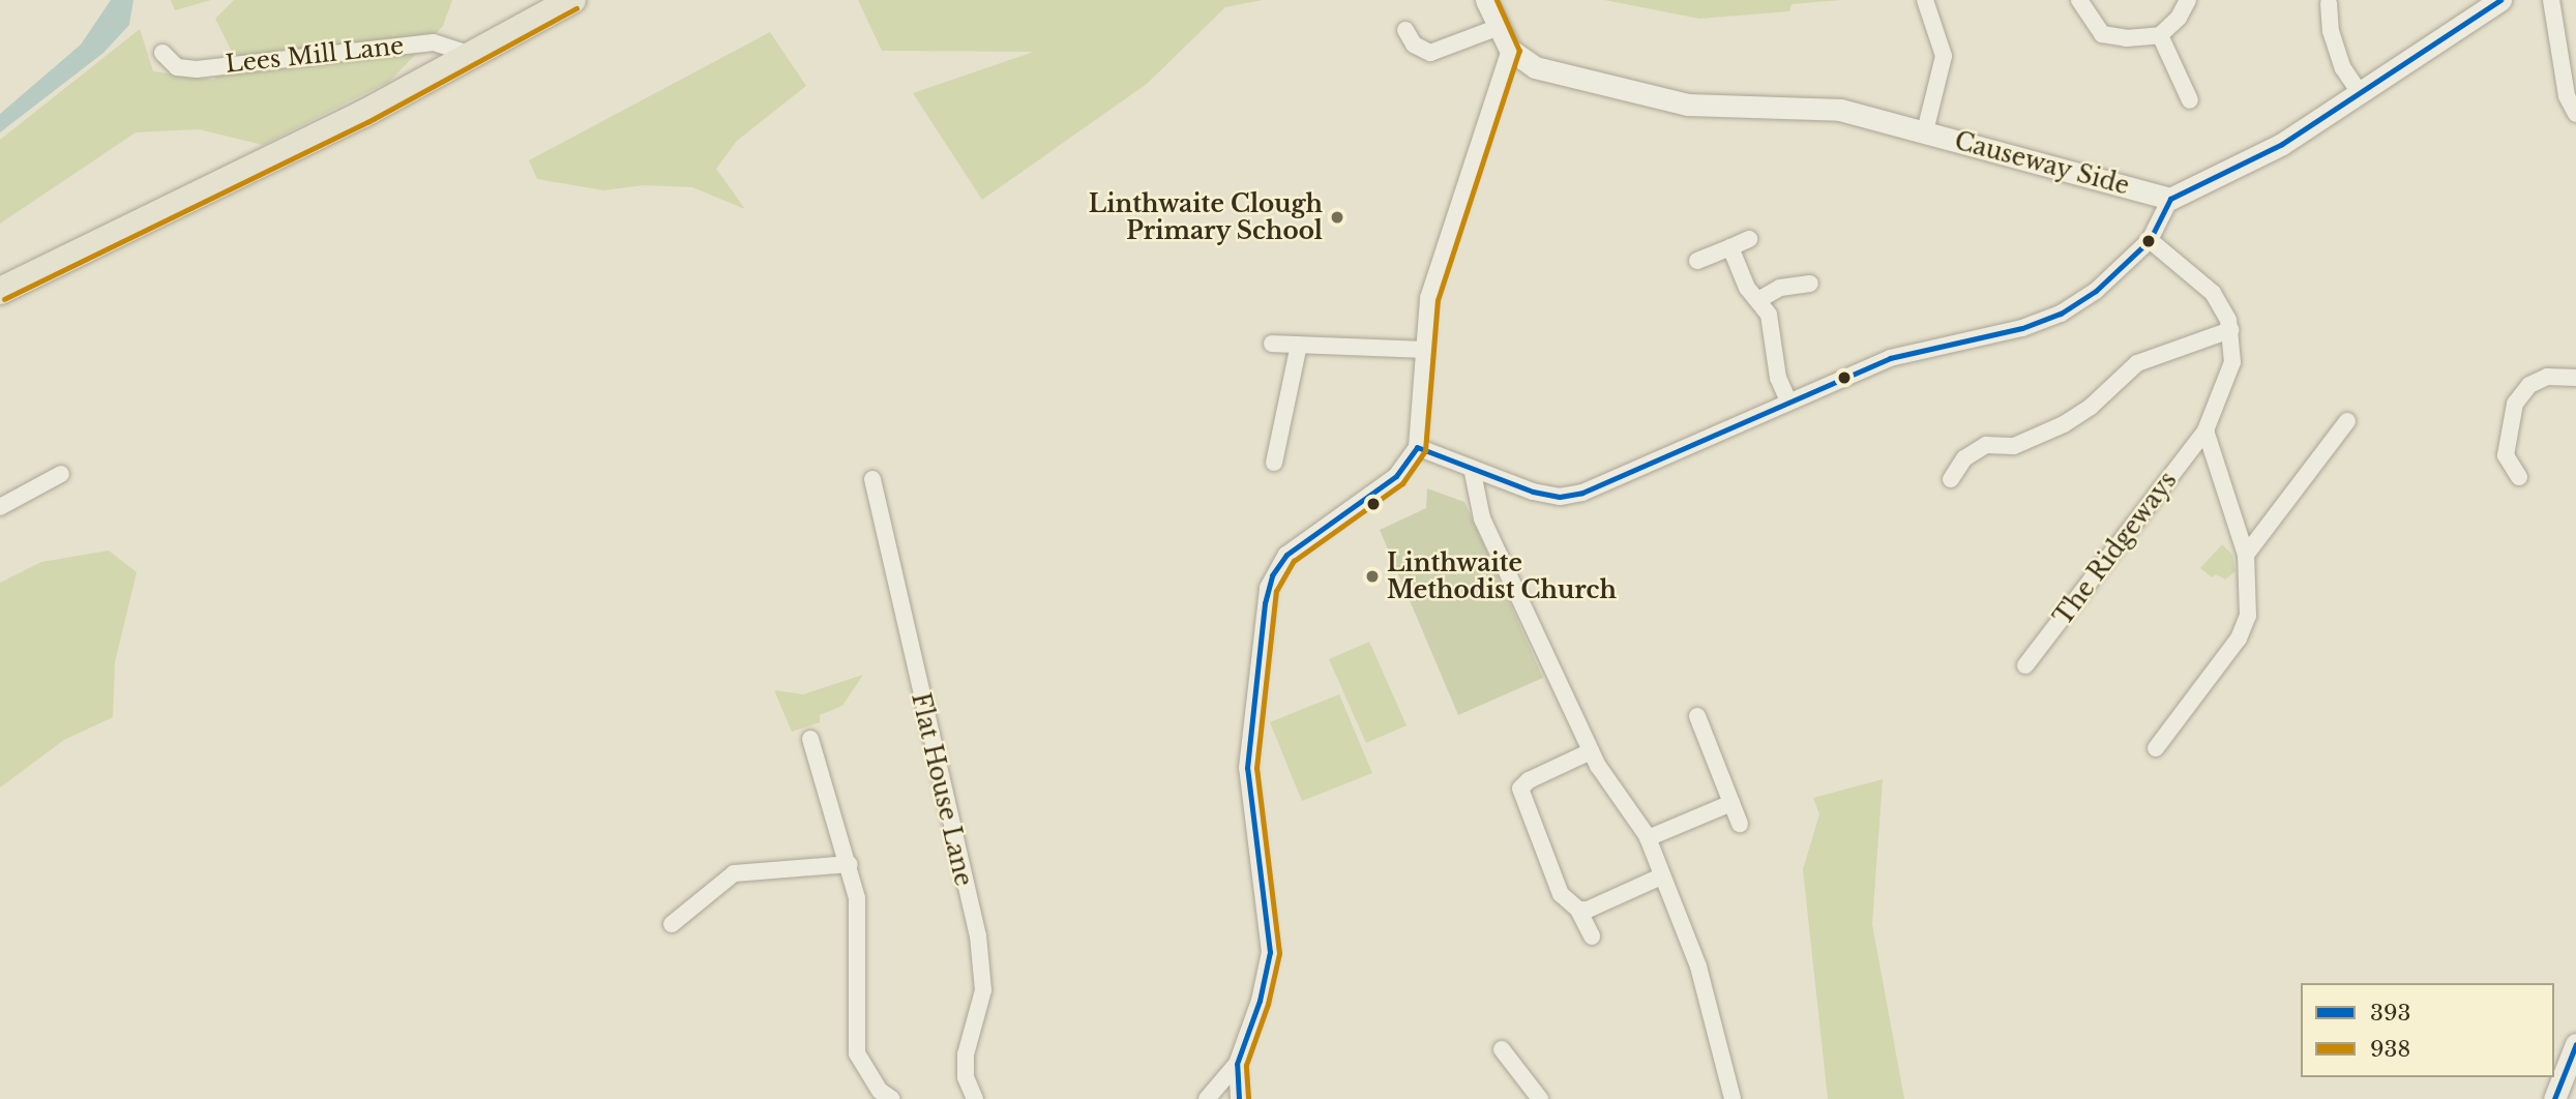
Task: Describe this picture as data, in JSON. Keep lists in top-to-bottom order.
{
  "streets": {
    "street": [
      "Lees Mill Lane",
      "Causeway Side",
      "The Ridgeways",
      "Flat House Lane"
    ]
  },
  "places": ["Linthwaite Clough Primary School", "Linthwaite Methodist Church"],
  "lines": ["transit line 393", "transit line 938"],
  "legend": ["393", "938"]
}
